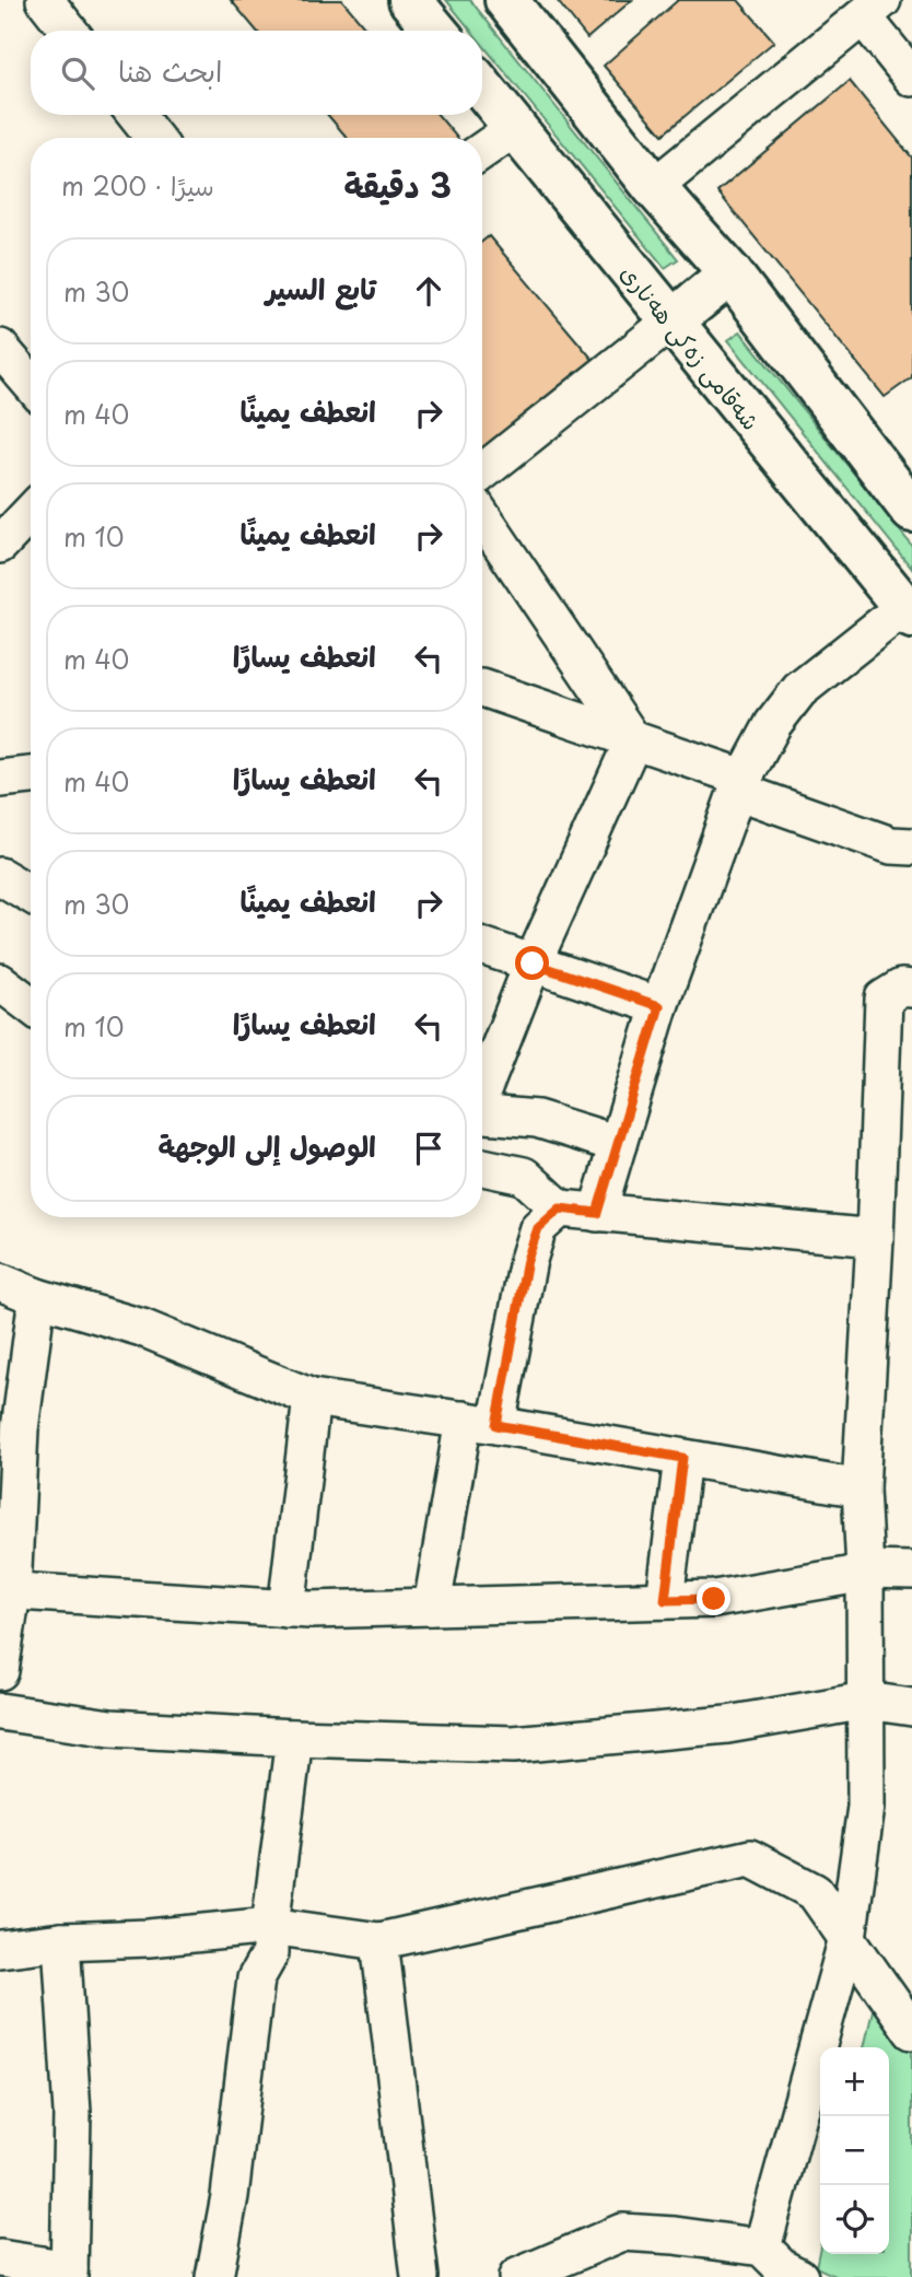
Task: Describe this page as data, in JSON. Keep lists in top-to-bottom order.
{
  "streets": {
    "main road": ["شەقامی زەکی هەناری"]
  },
  "page": {
    "search": "ابحث هنا",
    "heading": ["3 دقيقة", "سيرًا · 200 m"],
    "list": [
      ["تابع السير", "30 m"],
      ["انعطف يمينًا", "40 m"],
      ["انعطف يمينًا", "10 m"],
      ["انعطف يسارًا", "40 m"],
      ["انعطف يسارًا", "40 m"],
      ["انعطف يمينًا", "30 m"],
      ["انعطف يسارًا", "10 m"],
      "الوصول إلى الوجهة"
    ],
    "map_buttons": ["+", "−"]
  }
}
